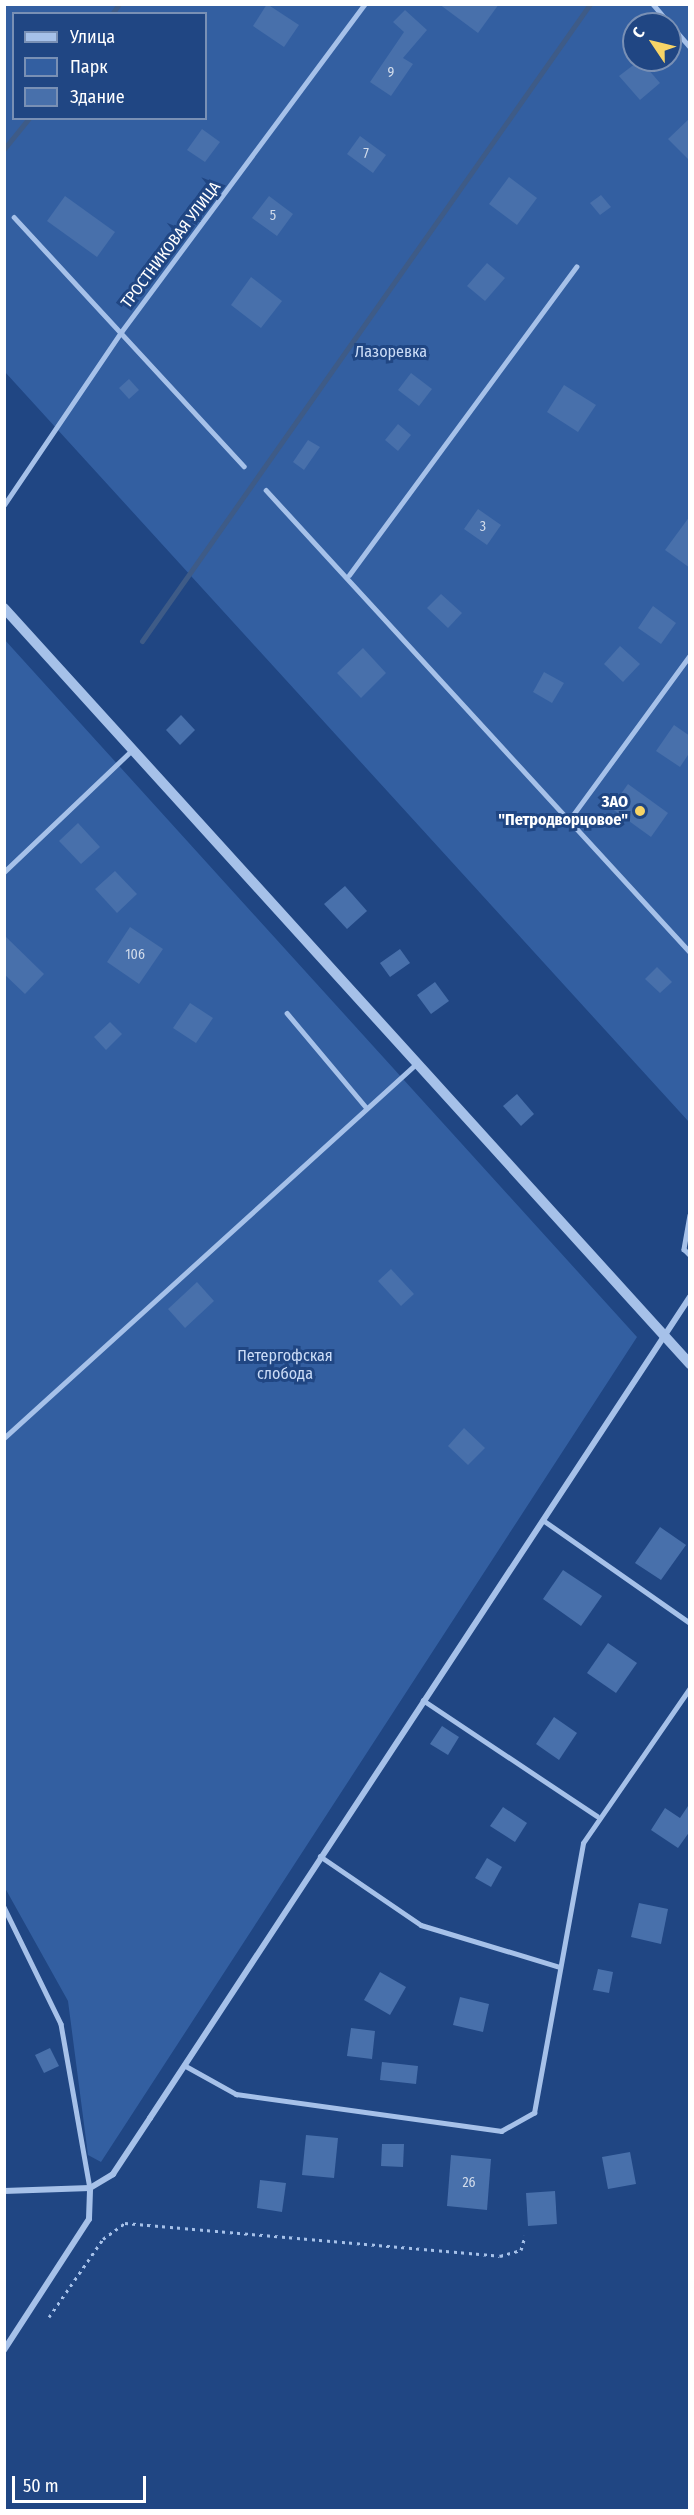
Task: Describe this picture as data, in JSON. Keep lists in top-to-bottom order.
{
  "streets": {
    "lane": ["ТРОСТНИКОВАЯ УЛИЦА"]
  },
  "parks": ["Лазоревка", "Петергофская слобода"],
  "places": ["ЗАО \"Петродворцовое\""],
  "house_numbers": [
    "9",
    "7",
    "5",
    "3",
    "106",
    "26"
  ],
  "legend": ["Улица", "Парк", "Здание"],
  "scale_bar": "50 m",
  "north": "top left"
}
